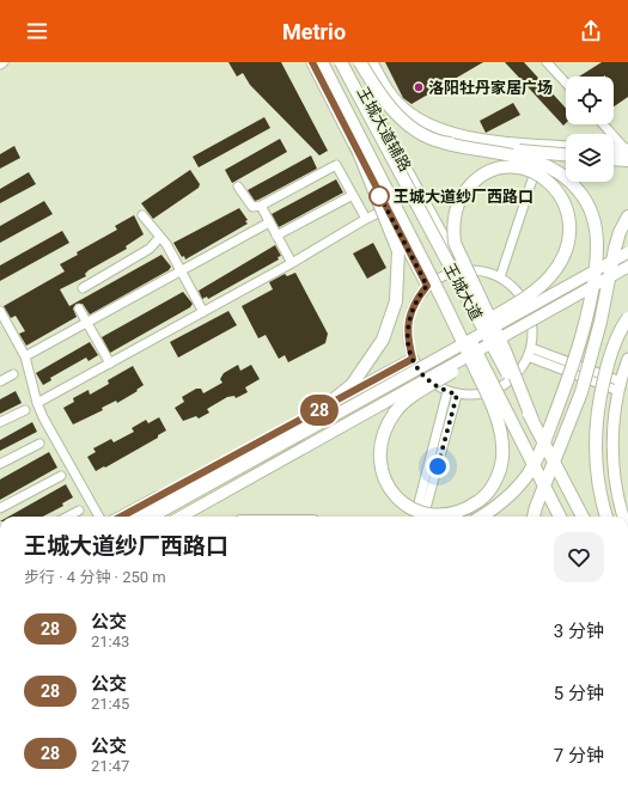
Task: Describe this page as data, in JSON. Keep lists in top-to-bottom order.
{
  "streets": {
    "highway": ["王城大道"],
    "main road": ["王城大道辅路"]
  },
  "places": ["洛阳牡丹家居广场", "王城大道纱厂西路口"],
  "lines": ["bus line 28"],
  "page": {
    "header": "Metrio",
    "on_map": "28",
    "heading": ["王城大道纱厂西路口", "步行 · 4 分钟 · 250 m"],
    "list": [
      {
        "mark": "28",
        "name": "公交",
        "note": "21:43",
        "value": "3 分钟"
      },
      {
        "mark": "28",
        "name": "公交",
        "note": "21:45",
        "value": "5 分钟"
      },
      {
        "mark": "28",
        "name": "公交",
        "note": "21:47",
        "value": "7 分钟"
      }
    ]
  }
}
